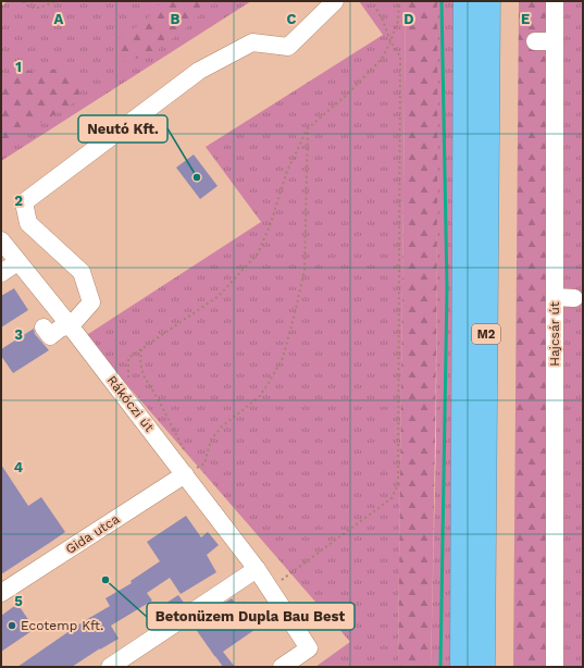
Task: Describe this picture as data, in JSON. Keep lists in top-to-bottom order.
{
  "streets": {
    "highway": ["M2"],
    "street": ["Hajcsár út", "Rákóczi út", "Gida utca"]
  },
  "crossings": [
    ["Rákóczi út", "Gida utca"]
  ],
  "places": ["Neutó Kft.", "Betonüzem Dupla Bau Best", "Ecotemp Kft."],
  "grid": {
    "columns": [
      "A",
      "B",
      "C",
      "D",
      "E"
    ],
    "rows": [
      "1",
      "2",
      "3",
      "4",
      "5"
    ]
  }
}
